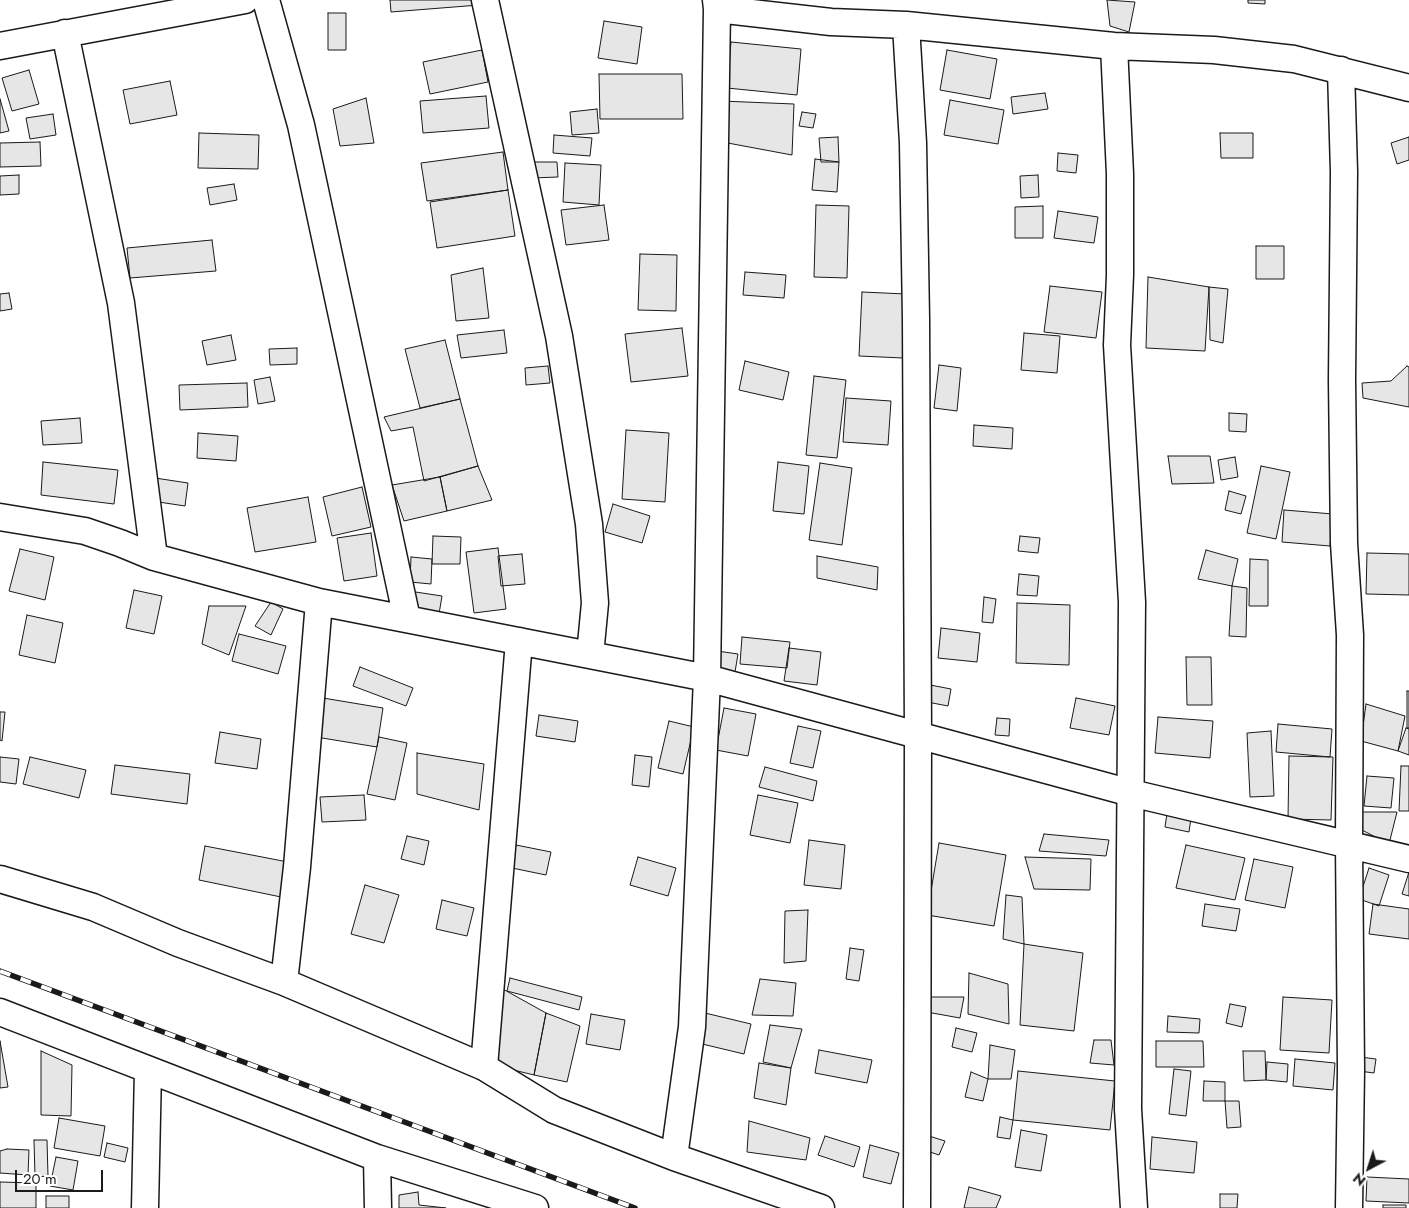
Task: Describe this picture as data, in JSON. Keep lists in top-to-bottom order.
{
  "scale_bar": "20 m",
  "north": "bottom left"
}
